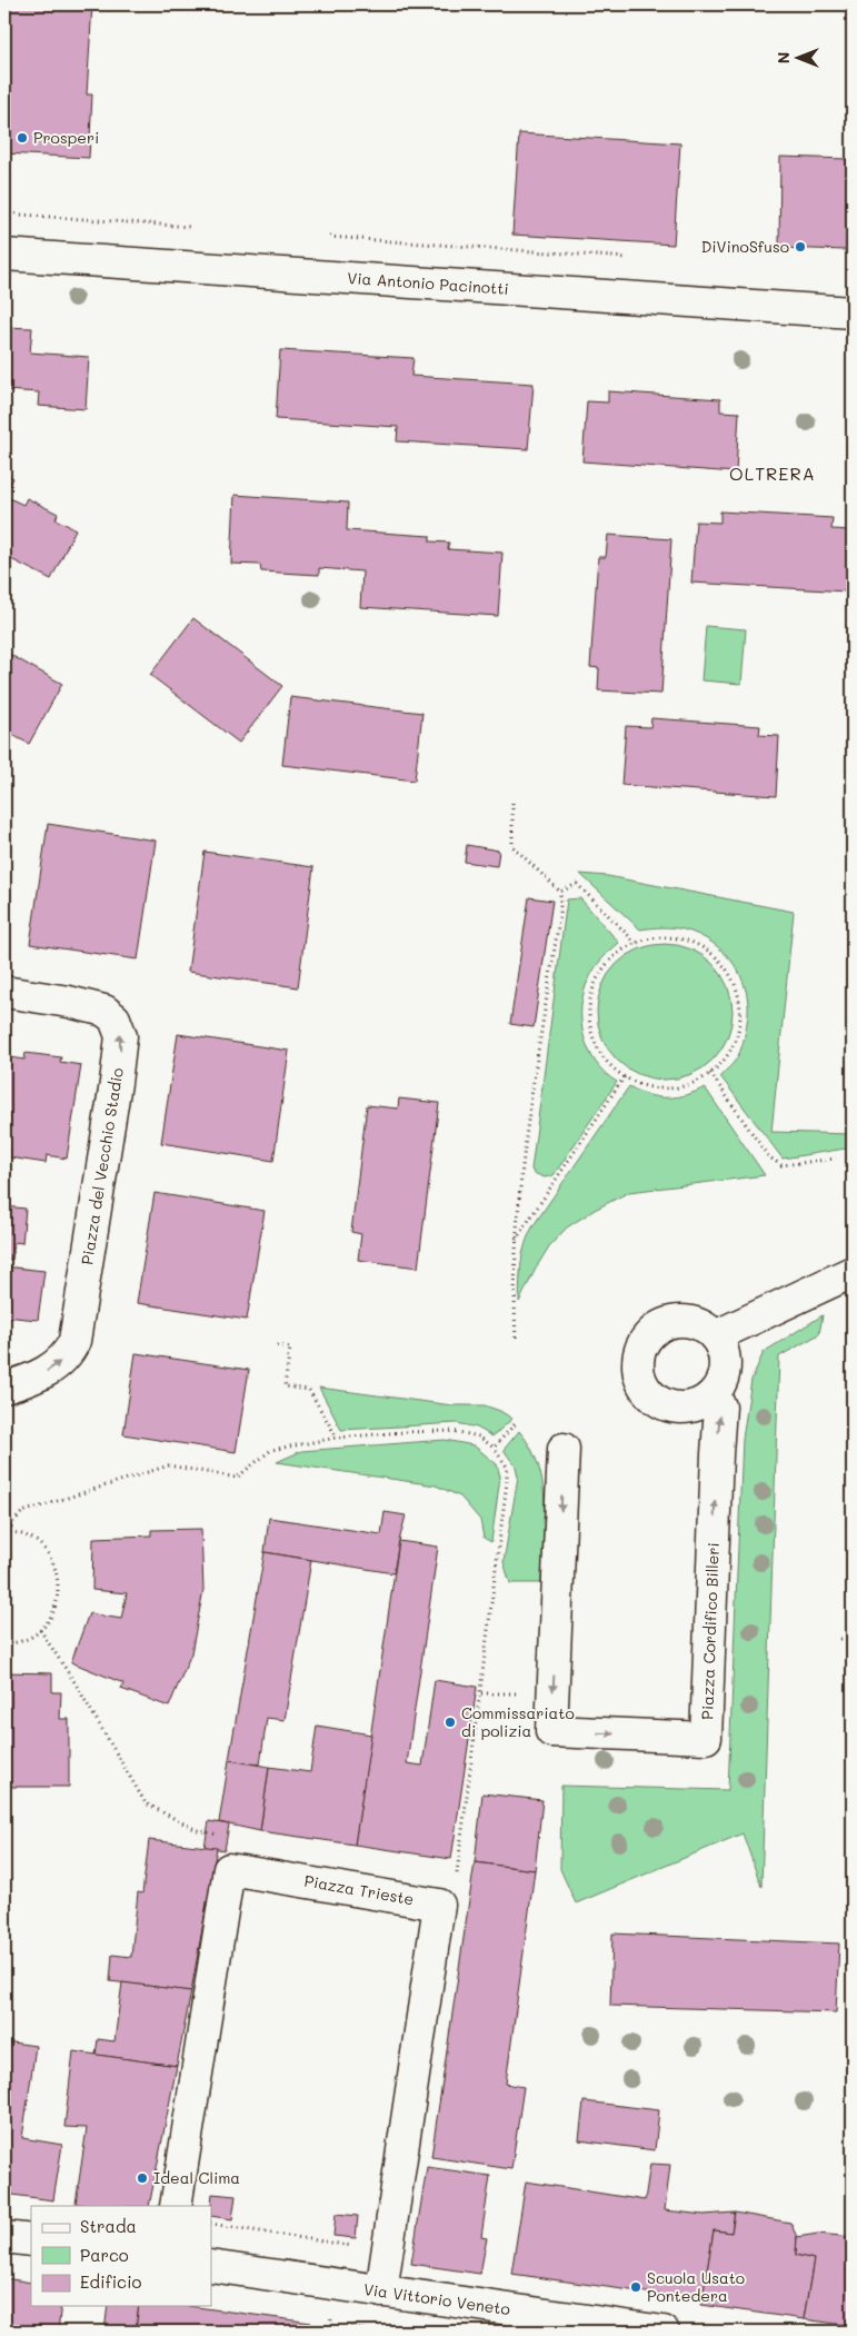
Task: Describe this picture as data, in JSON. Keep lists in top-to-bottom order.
{
  "streets": {
    "street": [
      "Via Antonio Pacinotti",
      "Piazza del Vecchio Stadio",
      "Piazza Cordifico Billeri",
      "Piazza Trieste",
      "Via Vittorio Veneto"
    ]
  },
  "districts": ["OLTRERA"],
  "places": [
    "Prosperi",
    "DiVinoSfuso",
    "Commissariato di polizia",
    "Ideal Clima",
    "Scuola Usato Pontedera"
  ],
  "legend": ["Strada", "Parco", "Edificio"],
  "north": "left"
}
